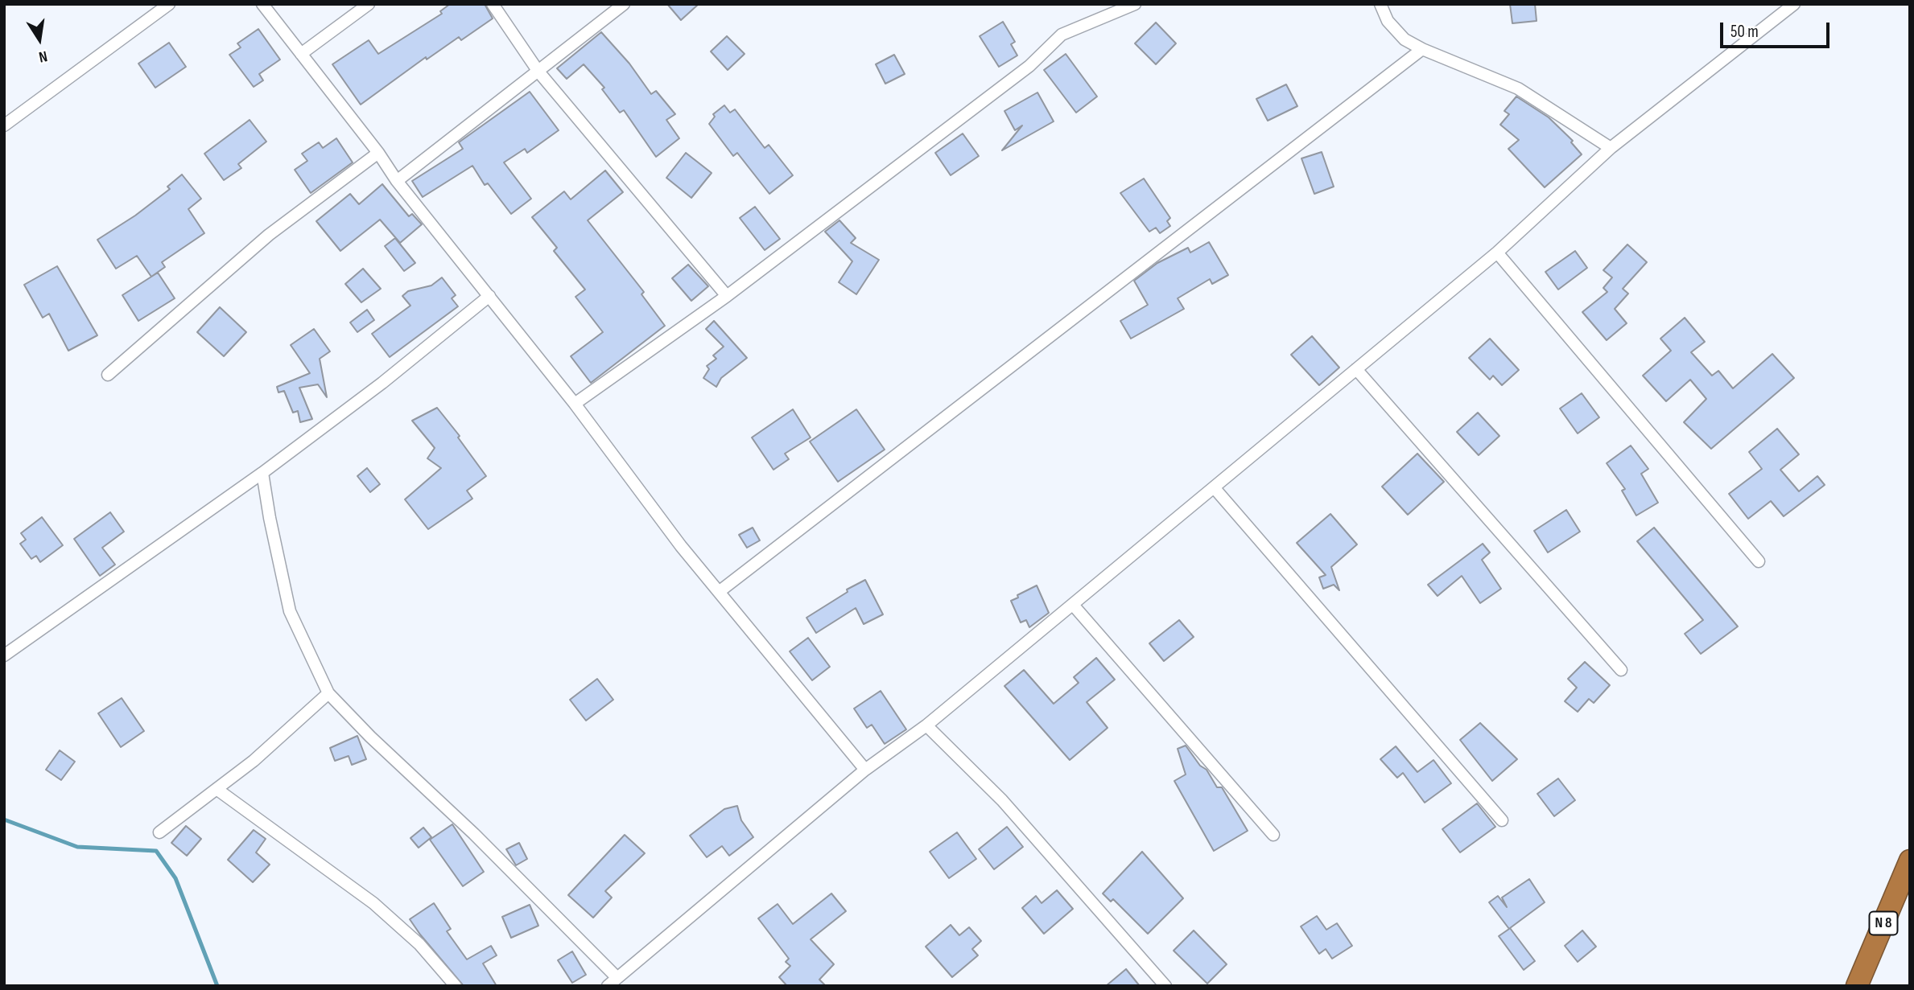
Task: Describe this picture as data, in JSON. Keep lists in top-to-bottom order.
{
  "streets": {
    "highway": ["N 8"]
  },
  "scale_bar": "50 m",
  "north": "bottom"
}
